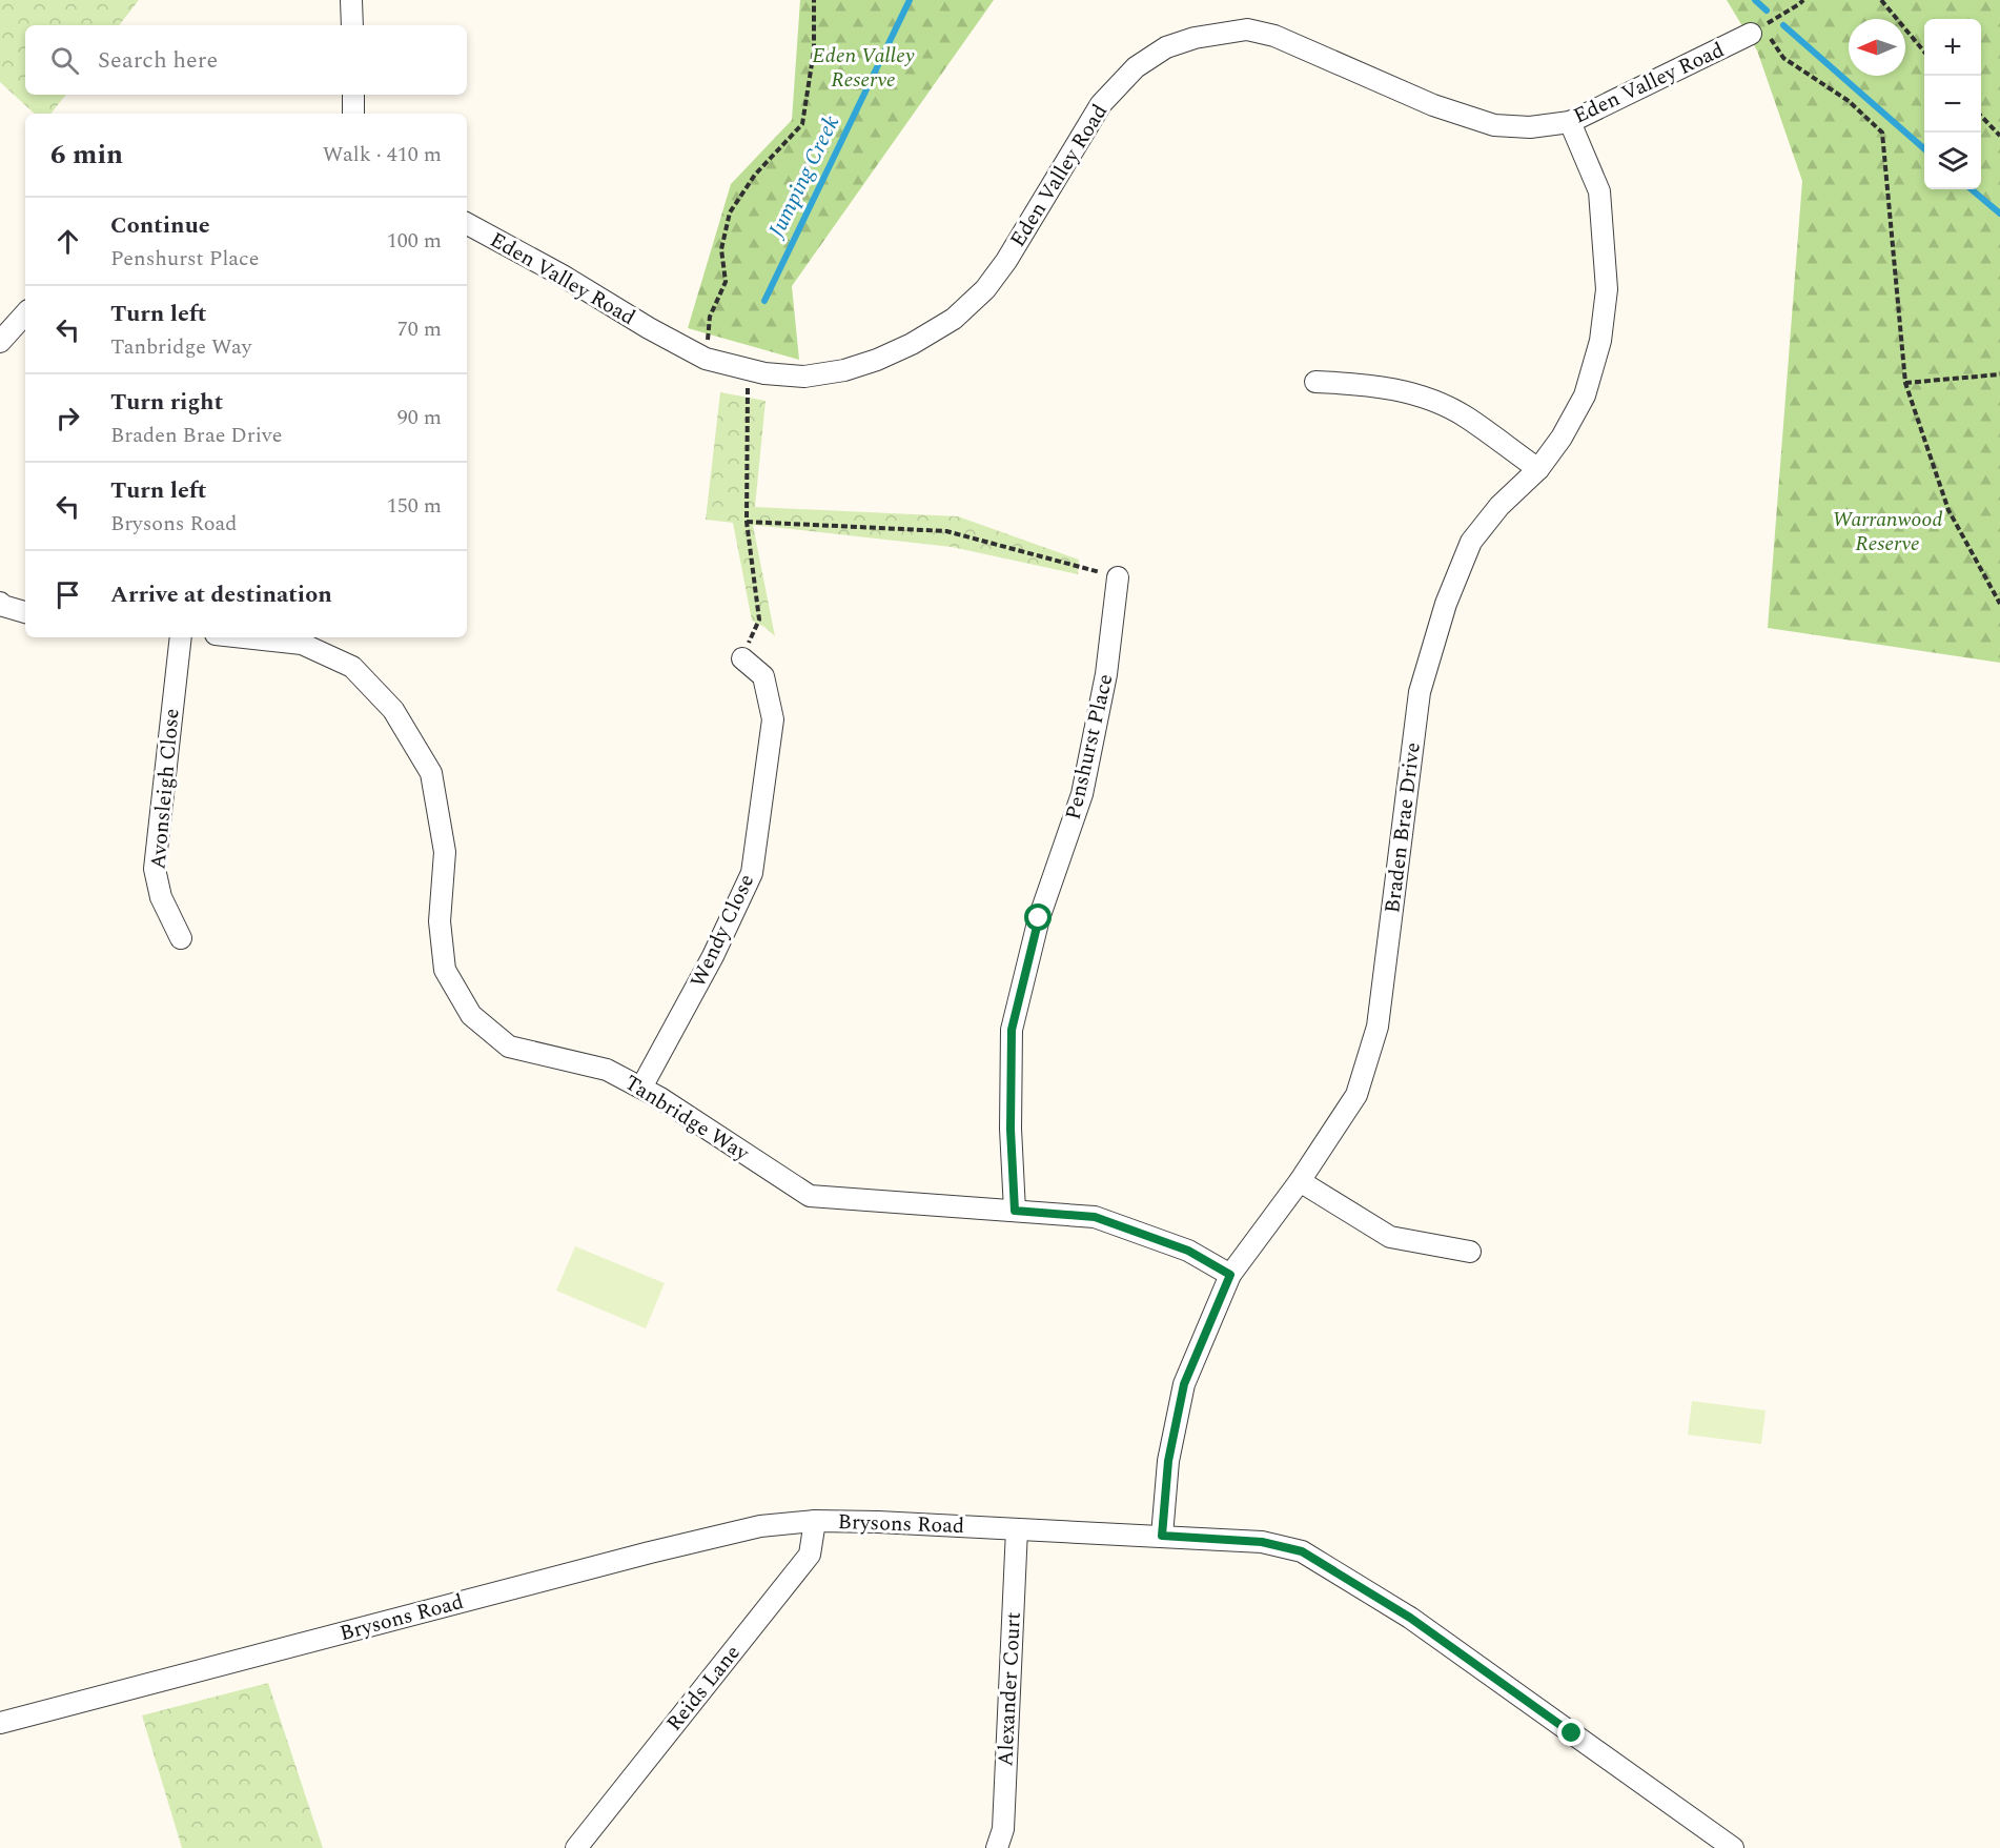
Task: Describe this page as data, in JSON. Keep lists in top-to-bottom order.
{
  "streets": {
    "street": [
      "Eden Valley Road",
      "Penshurst Place",
      "Avonsleigh Close",
      "Braden Brae Drive",
      "Wendy Close",
      "Tanbridge Way",
      "Brysons Road",
      "Reids Lane",
      "Alexander Court"
    ]
  },
  "crossings": [
    ["Eden Valley Road", "Braden Brae Drive"],
    ["Penshurst Place", "Tanbridge Way"],
    ["Braden Brae Drive", "Tanbridge Way"],
    ["Braden Brae Drive", "Brysons Road"],
    ["Wendy Close", "Tanbridge Way"],
    ["Brysons Road", "Reids Lane"],
    ["Brysons Road", "Alexander Court"]
  ],
  "water": ["Jumping Creek"],
  "parks": ["Eden Valley Reserve", "Warranwood Reserve"],
  "north": "left",
  "page": {
    "map_buttons": ["+", "−"],
    "search": "Search here",
    "heading": ["6 min", "Walk · 410 m"],
    "list": [
      ["Continue", "Penshurst Place", "100 m"],
      ["Turn left", "Tanbridge Way", "70 m"],
      ["Turn right", "Braden Brae Drive", "90 m"],
      ["Turn left", "Brysons Road", "150 m"],
      "Arrive at destination"
    ]
  }
}
